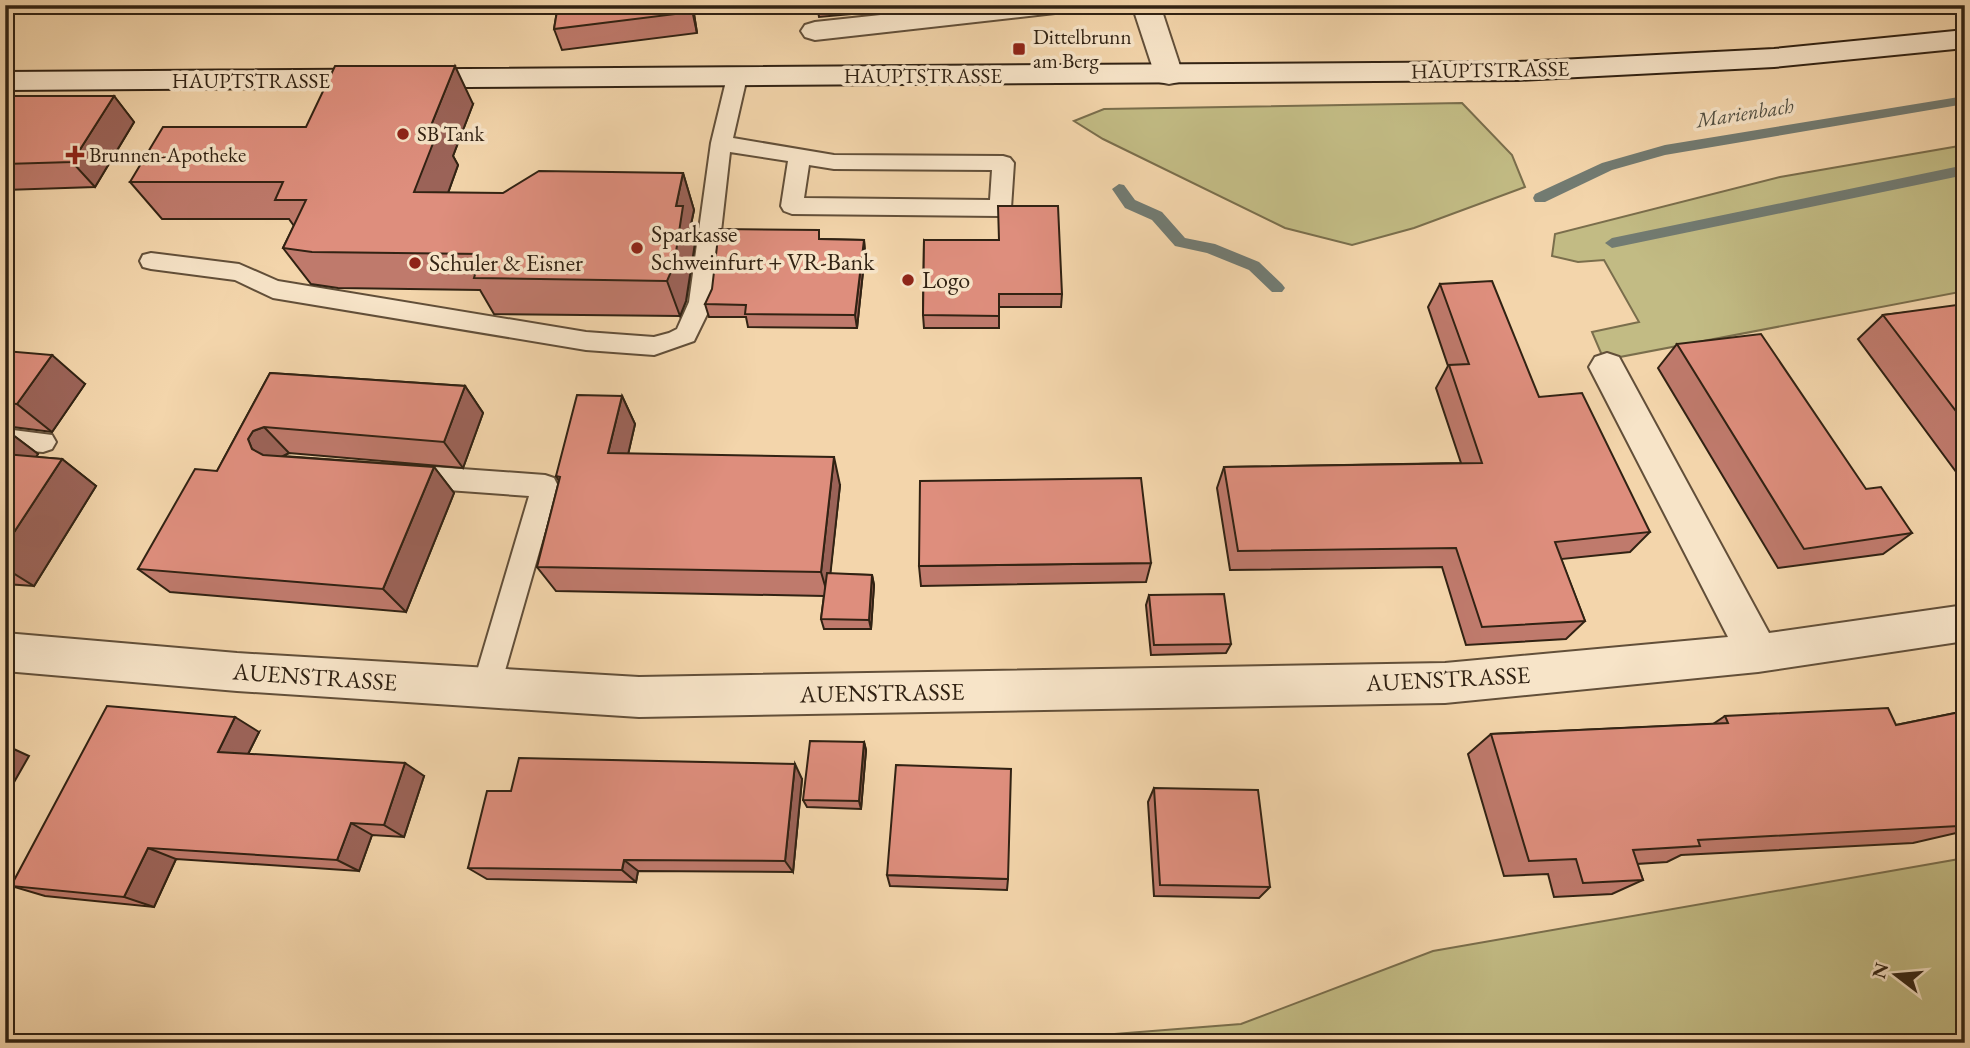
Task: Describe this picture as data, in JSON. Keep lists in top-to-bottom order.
{
  "streets": {
    "street": ["HAUPTSTRASSE", "AUENSTRASSE"]
  },
  "water": ["Marienbach"],
  "places": {
    "transit": ["Dittelbrunn am Berg"],
    "other": [
      "SB Tank",
      "Sparkasse Schweinfurt + VR-Bank",
      "Schuler & Eisner",
      "Logo"
    ],
    "health": ["Brunnen-Apotheke"]
  },
  "north": "left"
}
